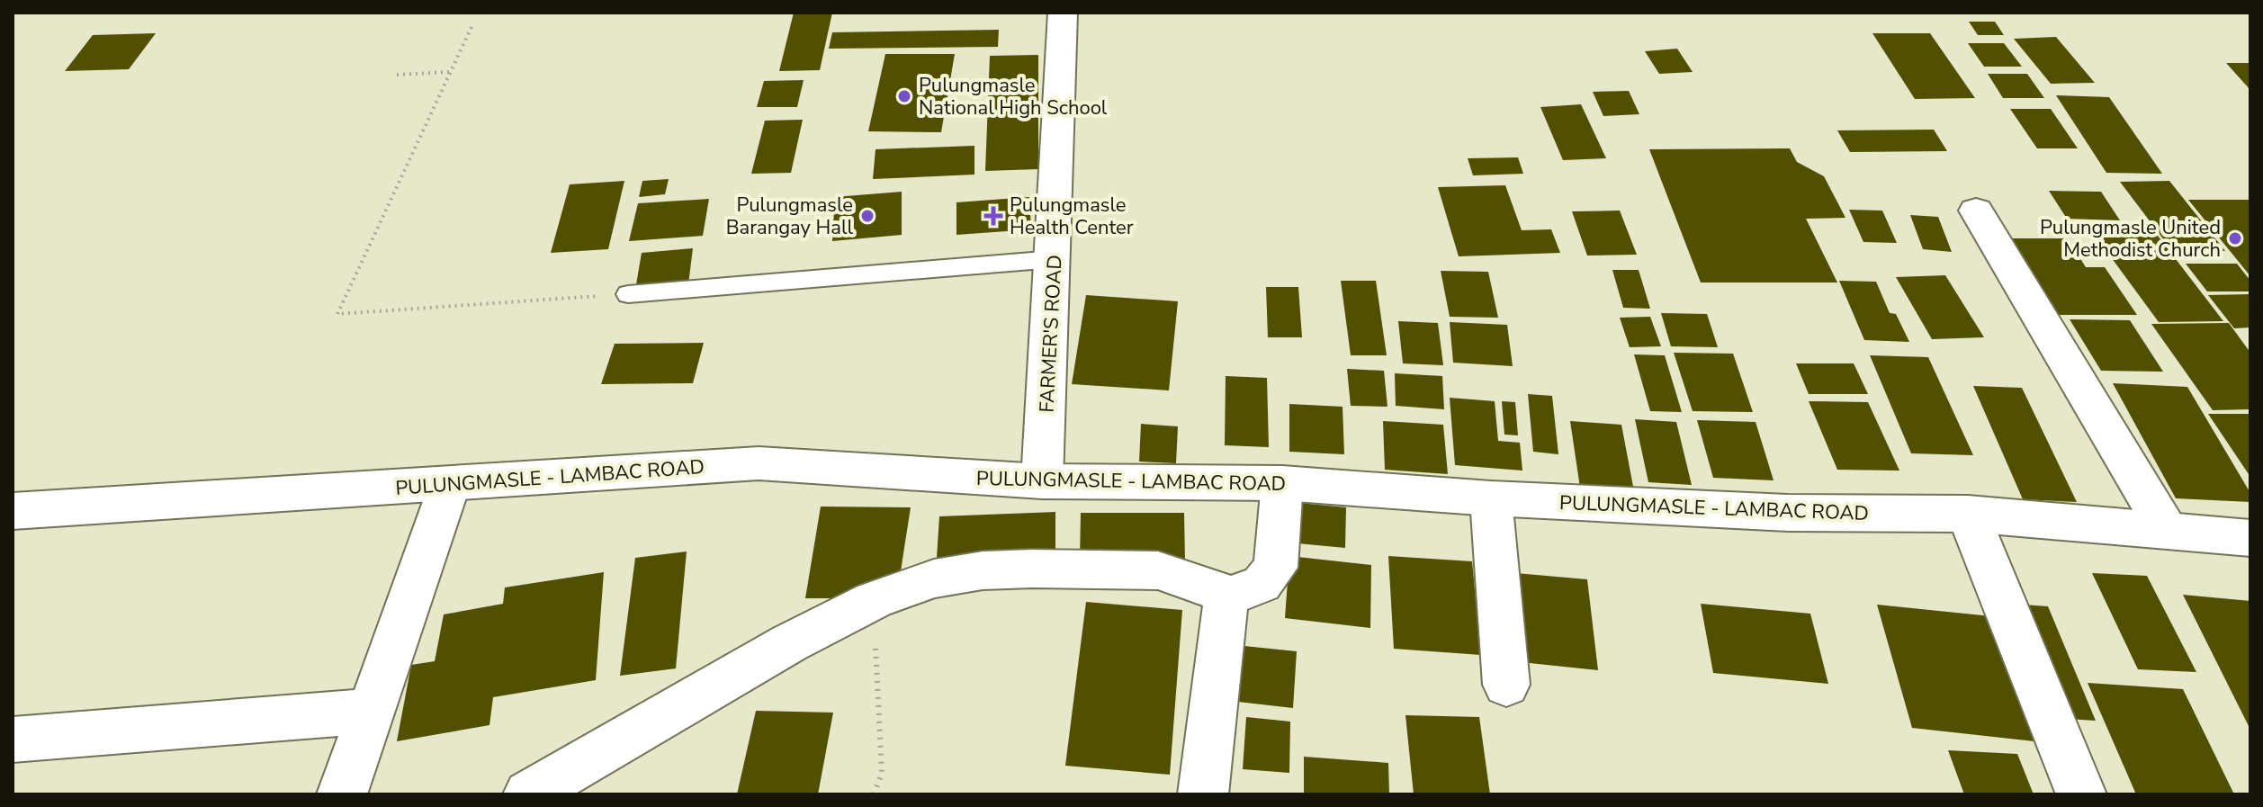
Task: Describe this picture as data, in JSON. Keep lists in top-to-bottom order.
{
  "streets": {
    "street": ["FARMER'S ROAD", "PULUNGMASLE - LAMBAC ROAD"]
  },
  "crossings": [
    ["FARMER'S ROAD", "PULUNGMASLE - LAMBAC ROAD"]
  ],
  "places": {
    "other": ["Pulungmasle National High School", "Pulungmasle Barangay Hall", "Pulungmasle United Methodist Church"],
    "health": ["Pulungmasle Health Center"]
  }
}
